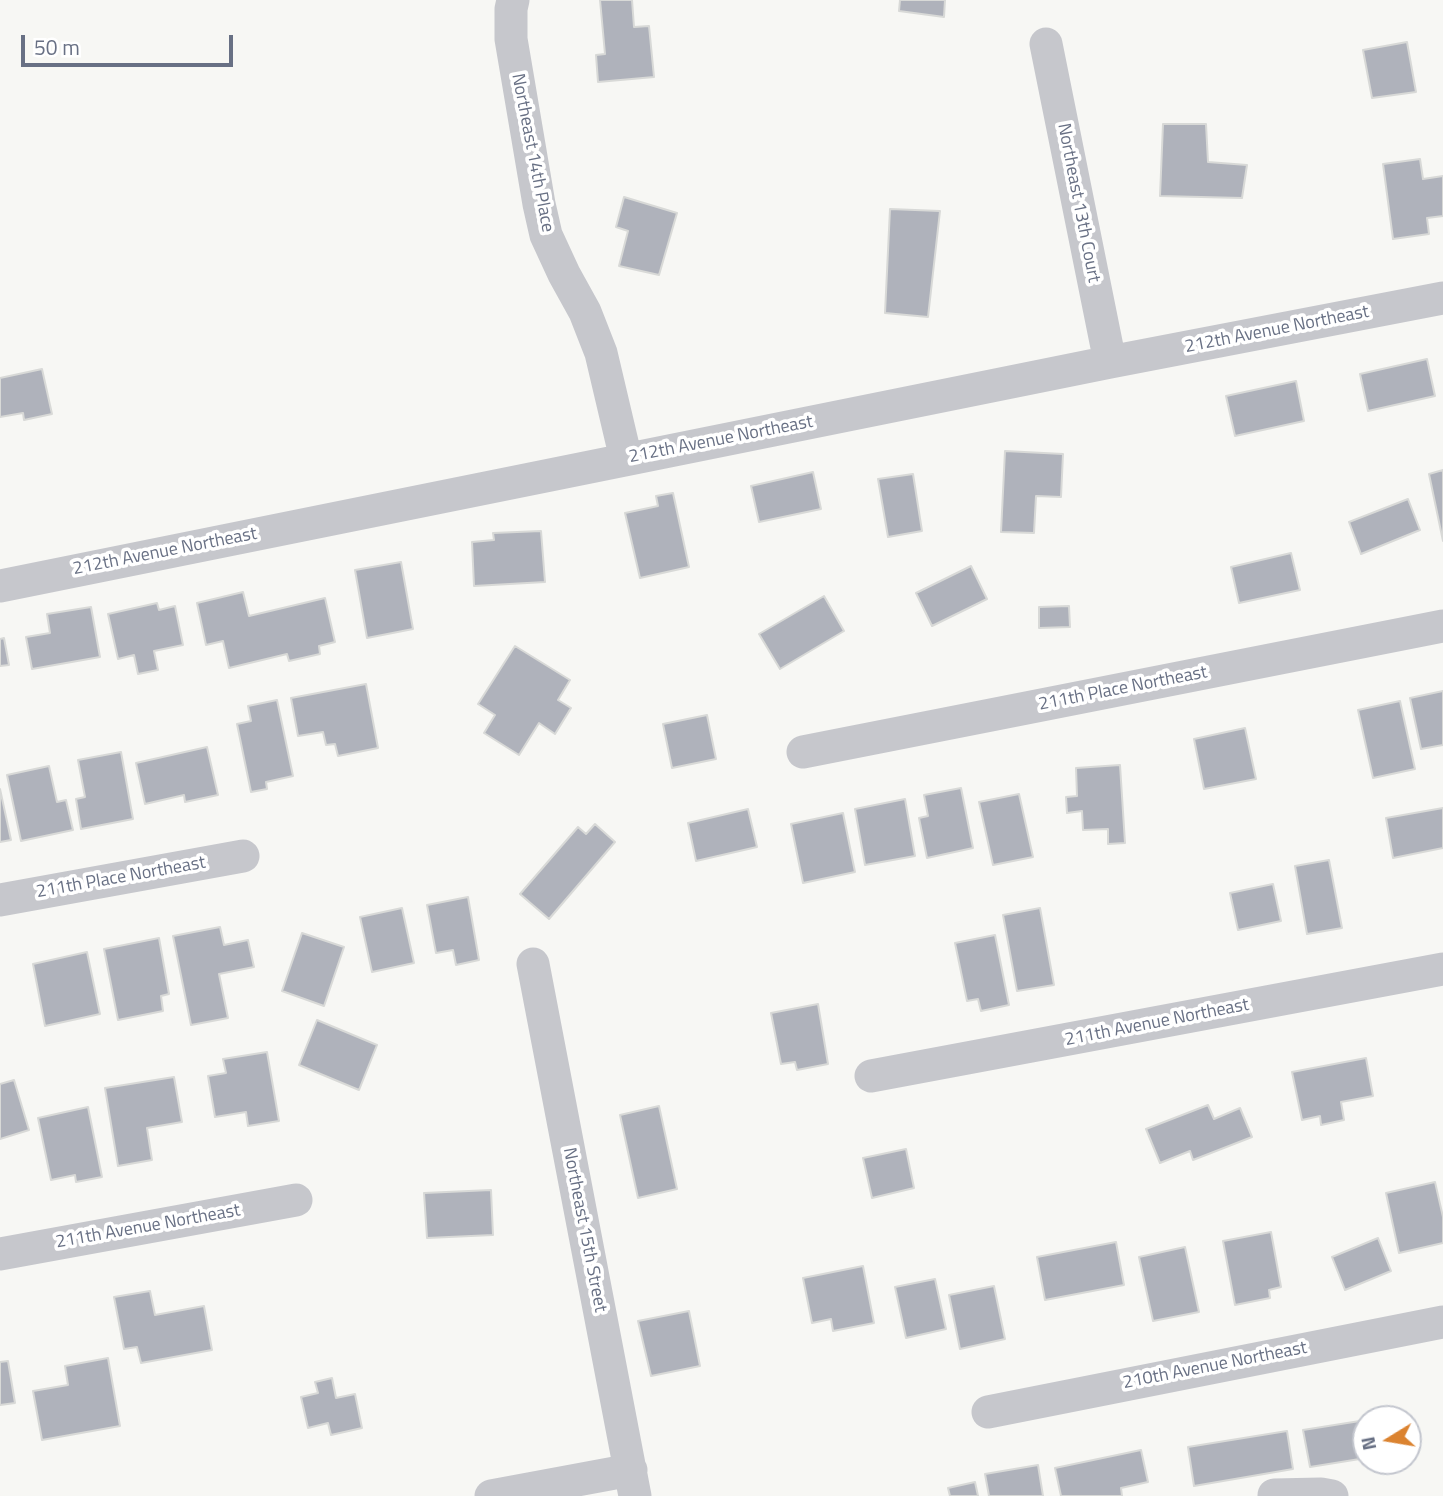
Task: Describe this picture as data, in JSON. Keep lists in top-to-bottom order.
{
  "streets": {
    "street": [
      "Northeast 14th Place",
      "Northeast 13th Court",
      "212th Avenue Northeast",
      "211th Place Northeast",
      "211th Avenue Northeast",
      "Northeast 15th Street",
      "210th Avenue Northeast"
    ]
  },
  "crossings": [
    ["Northeast 14th Place", "212th Avenue Northeast"],
    ["Northeast 13th Court", "212th Avenue Northeast"]
  ],
  "scale_bar": "50 m",
  "north": "left"
}
